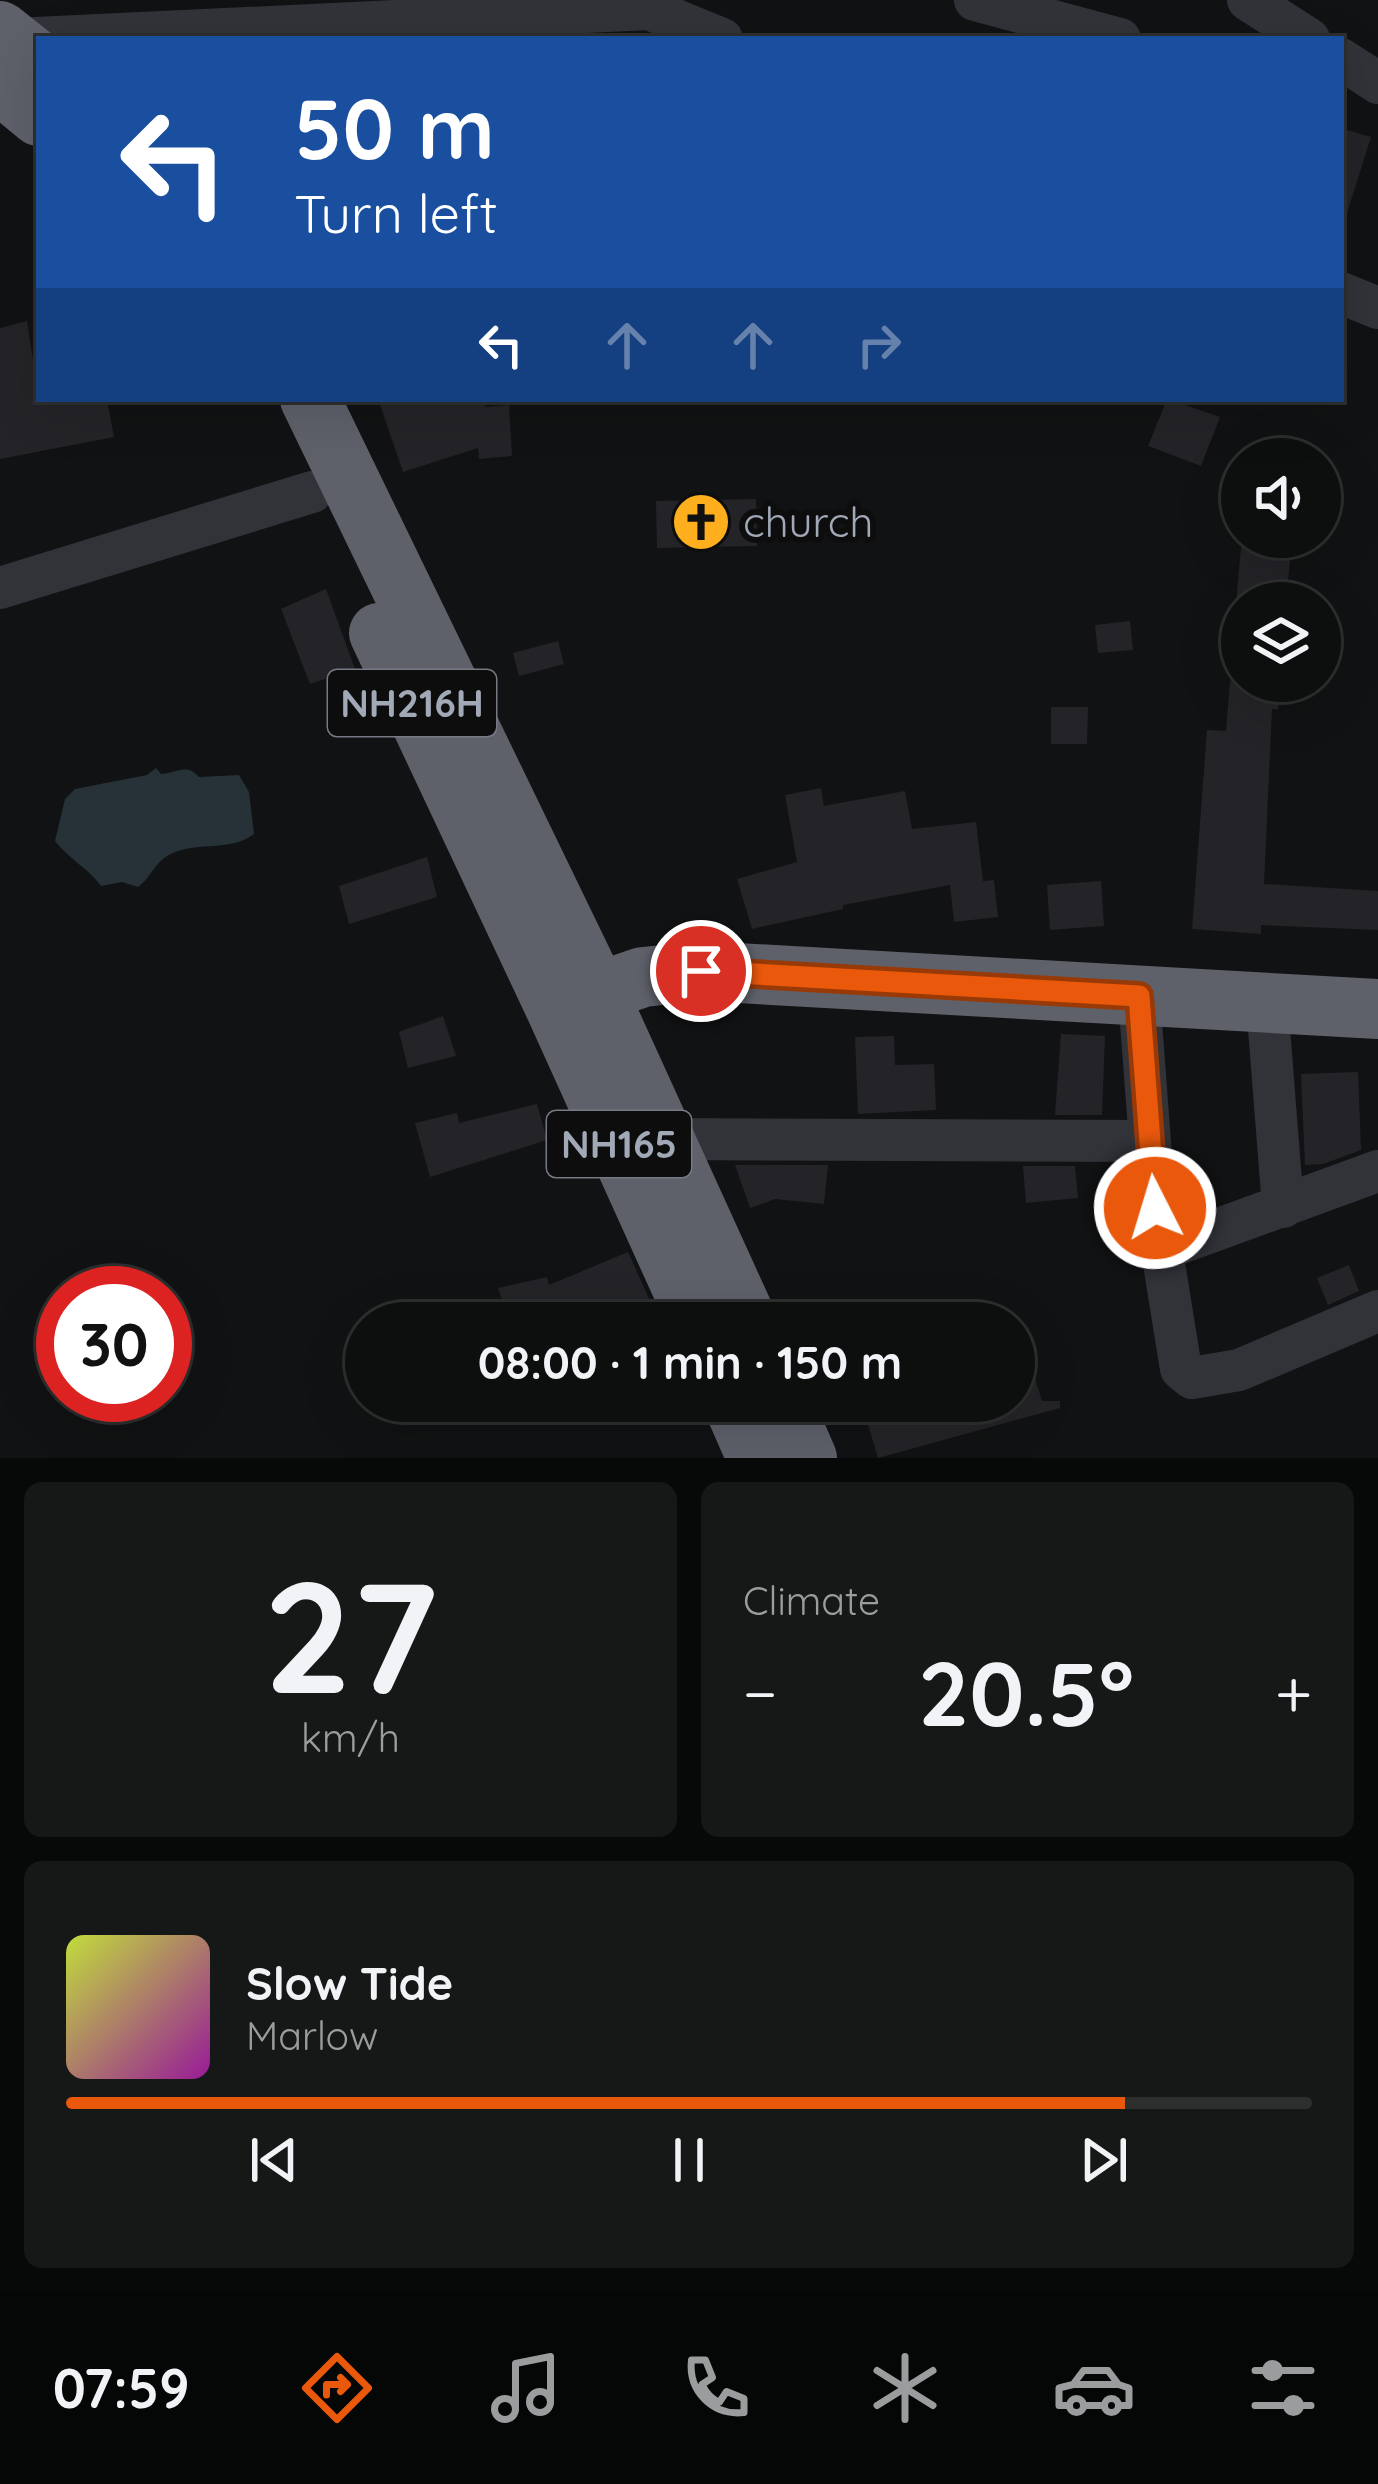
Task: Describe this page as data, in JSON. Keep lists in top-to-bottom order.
{
  "streets": {
    "highway": ["NH216H", "NH165"]
  },
  "crossings": [
    ["NH216H", "NH165"]
  ],
  "places": {
    "church": ["church"]
  },
  "page": {
    "turn": ["50 m", "Turn left"],
    "limit": "30",
    "trip": "08:00 · 1 min · 150 m",
    "tile": [
      ["27", "km/h"],
      "Climate"
    ],
    "heat": ["−", "20.5°", "+"],
    "song": ["Slow Tide", "Marlow"],
    "tabs": "07:59"
  }
}
